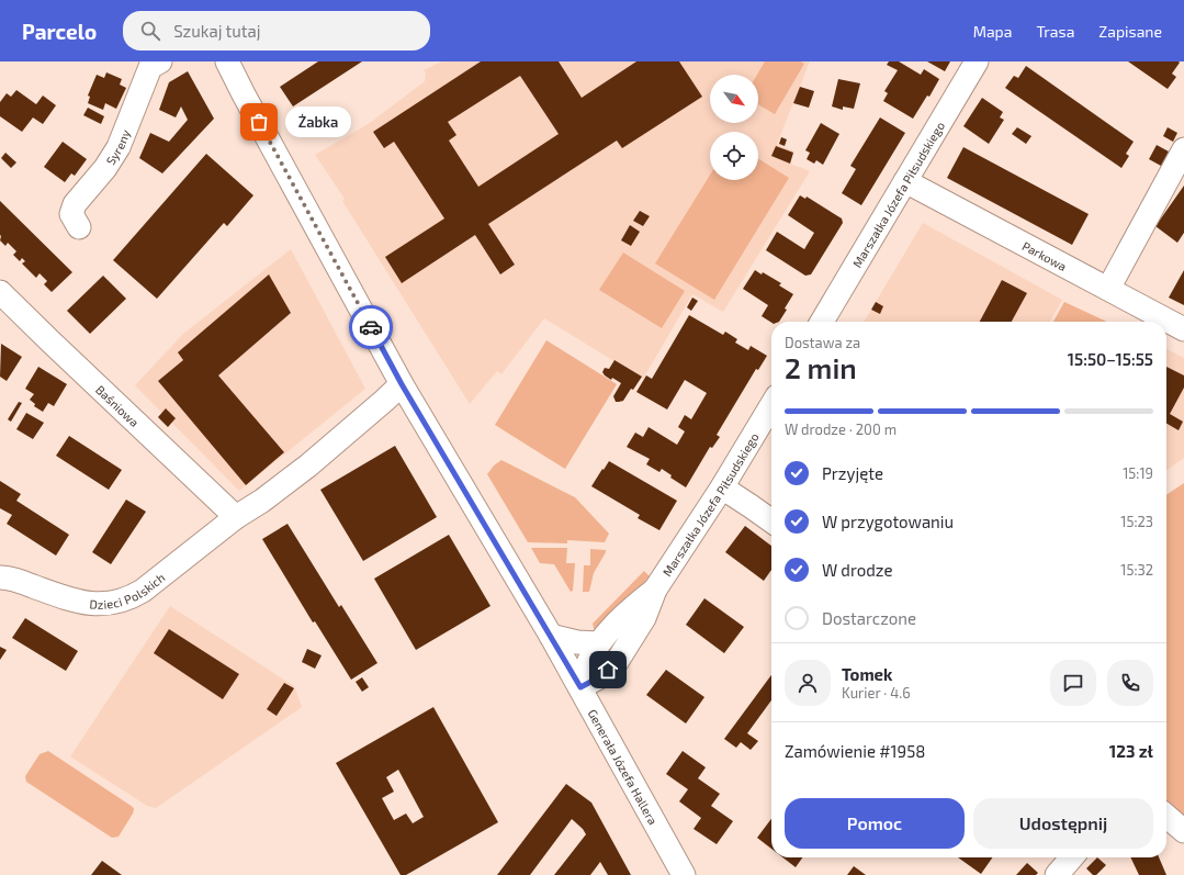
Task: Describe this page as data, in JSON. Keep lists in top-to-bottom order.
{
  "streets": {
    "street": [
      "Syreny",
      "Marszałka Józefa Piłsudskiego",
      "Parkowa",
      "Baśniowa",
      "Dzieci Polskich",
      "Generała Józefa Hallera"
    ]
  },
  "crossings": [
    ["Marszałka Józefa Piłsudskiego", "Parkowa"],
    ["Marszałka Józefa Piłsudskiego", "Generała Józefa Hallera"],
    ["Baśniowa", "Dzieci Polskich"],
    ["Dzieci Polskich", "Generała Józefa Hallera"]
  ],
  "places": ["Żabka"],
  "north": "bottom right",
  "page": {
    "header": "Parcelo",
    "search": "Szukaj tutaj",
    "nav": ["Mapa", "Trasa", "Zapisane"],
    "bubble": "Żabka",
    "heading": ["2 min", "Dostawa za", "15:50–15:55"],
    "panel": [
      "Tomek",
      "Kurier · 4.6",
      "Zamówienie #1958",
      "123 zł"
    ],
    "bar": "W drodze · 200 m",
    "list": [
      ["Przyjęte", "15:19"],
      ["W przygotowaniu", "15:23"],
      ["W drodze", "15:32"],
      "Dostarczone"
    ],
    "buttons": ["Pomoc", "Udostępnij"]
  }
}
